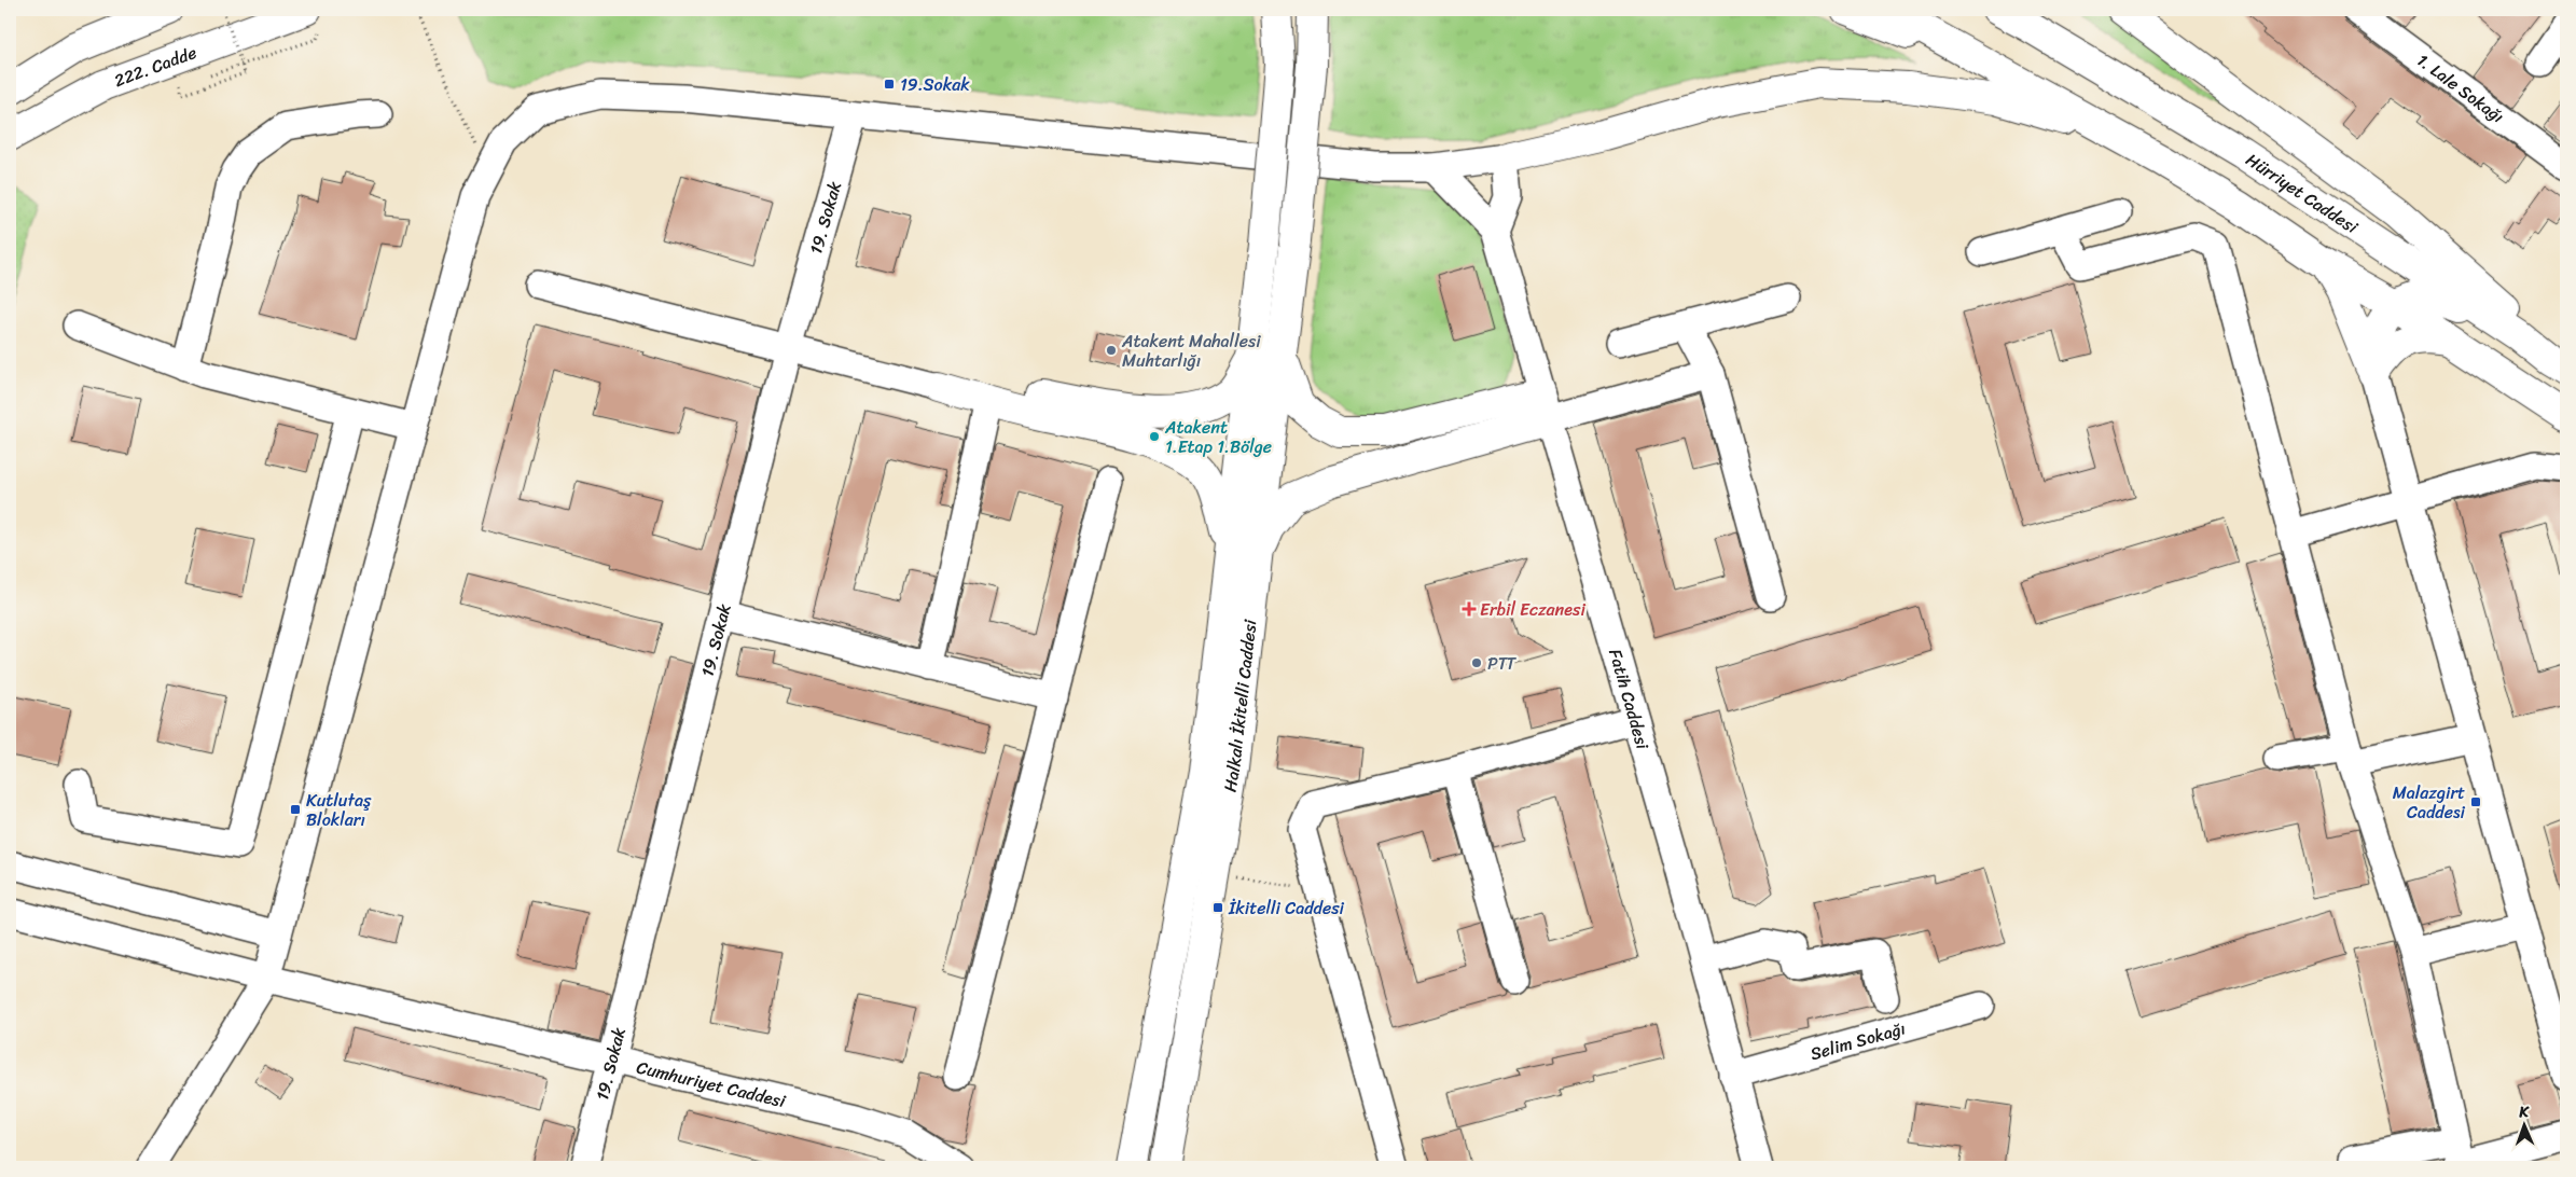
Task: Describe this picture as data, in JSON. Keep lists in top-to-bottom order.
{
  "streets": {
    "main road": ["222. Cadde", "Hürriyet Caddesi", "Halkalı İkitelli Caddesi"],
    "street": [
      "1. Lale Sokağı",
      "19. Sokak",
      "Fatih Caddesi",
      "Selim Sokağı",
      "Cumhuriyet Caddesi"
    ]
  },
  "crossings": [
    ["19. Sokak", "Cumhuriyet Caddesi"],
    ["Fatih Caddesi", "Selim Sokağı"]
  ],
  "places": {
    "transit": [
      "19.Sokak",
      "Malazgirt Caddesi",
      "Kutlutaş Blokları",
      "İkitelli Caddesi"
    ],
    "other": ["Atakent Mahallesi Muhtarlığı", "Atakent 1.Etap 1.Bölge", "PTT"],
    "health": ["Erbil Eczanesi"]
  },
  "north": "top"
}
